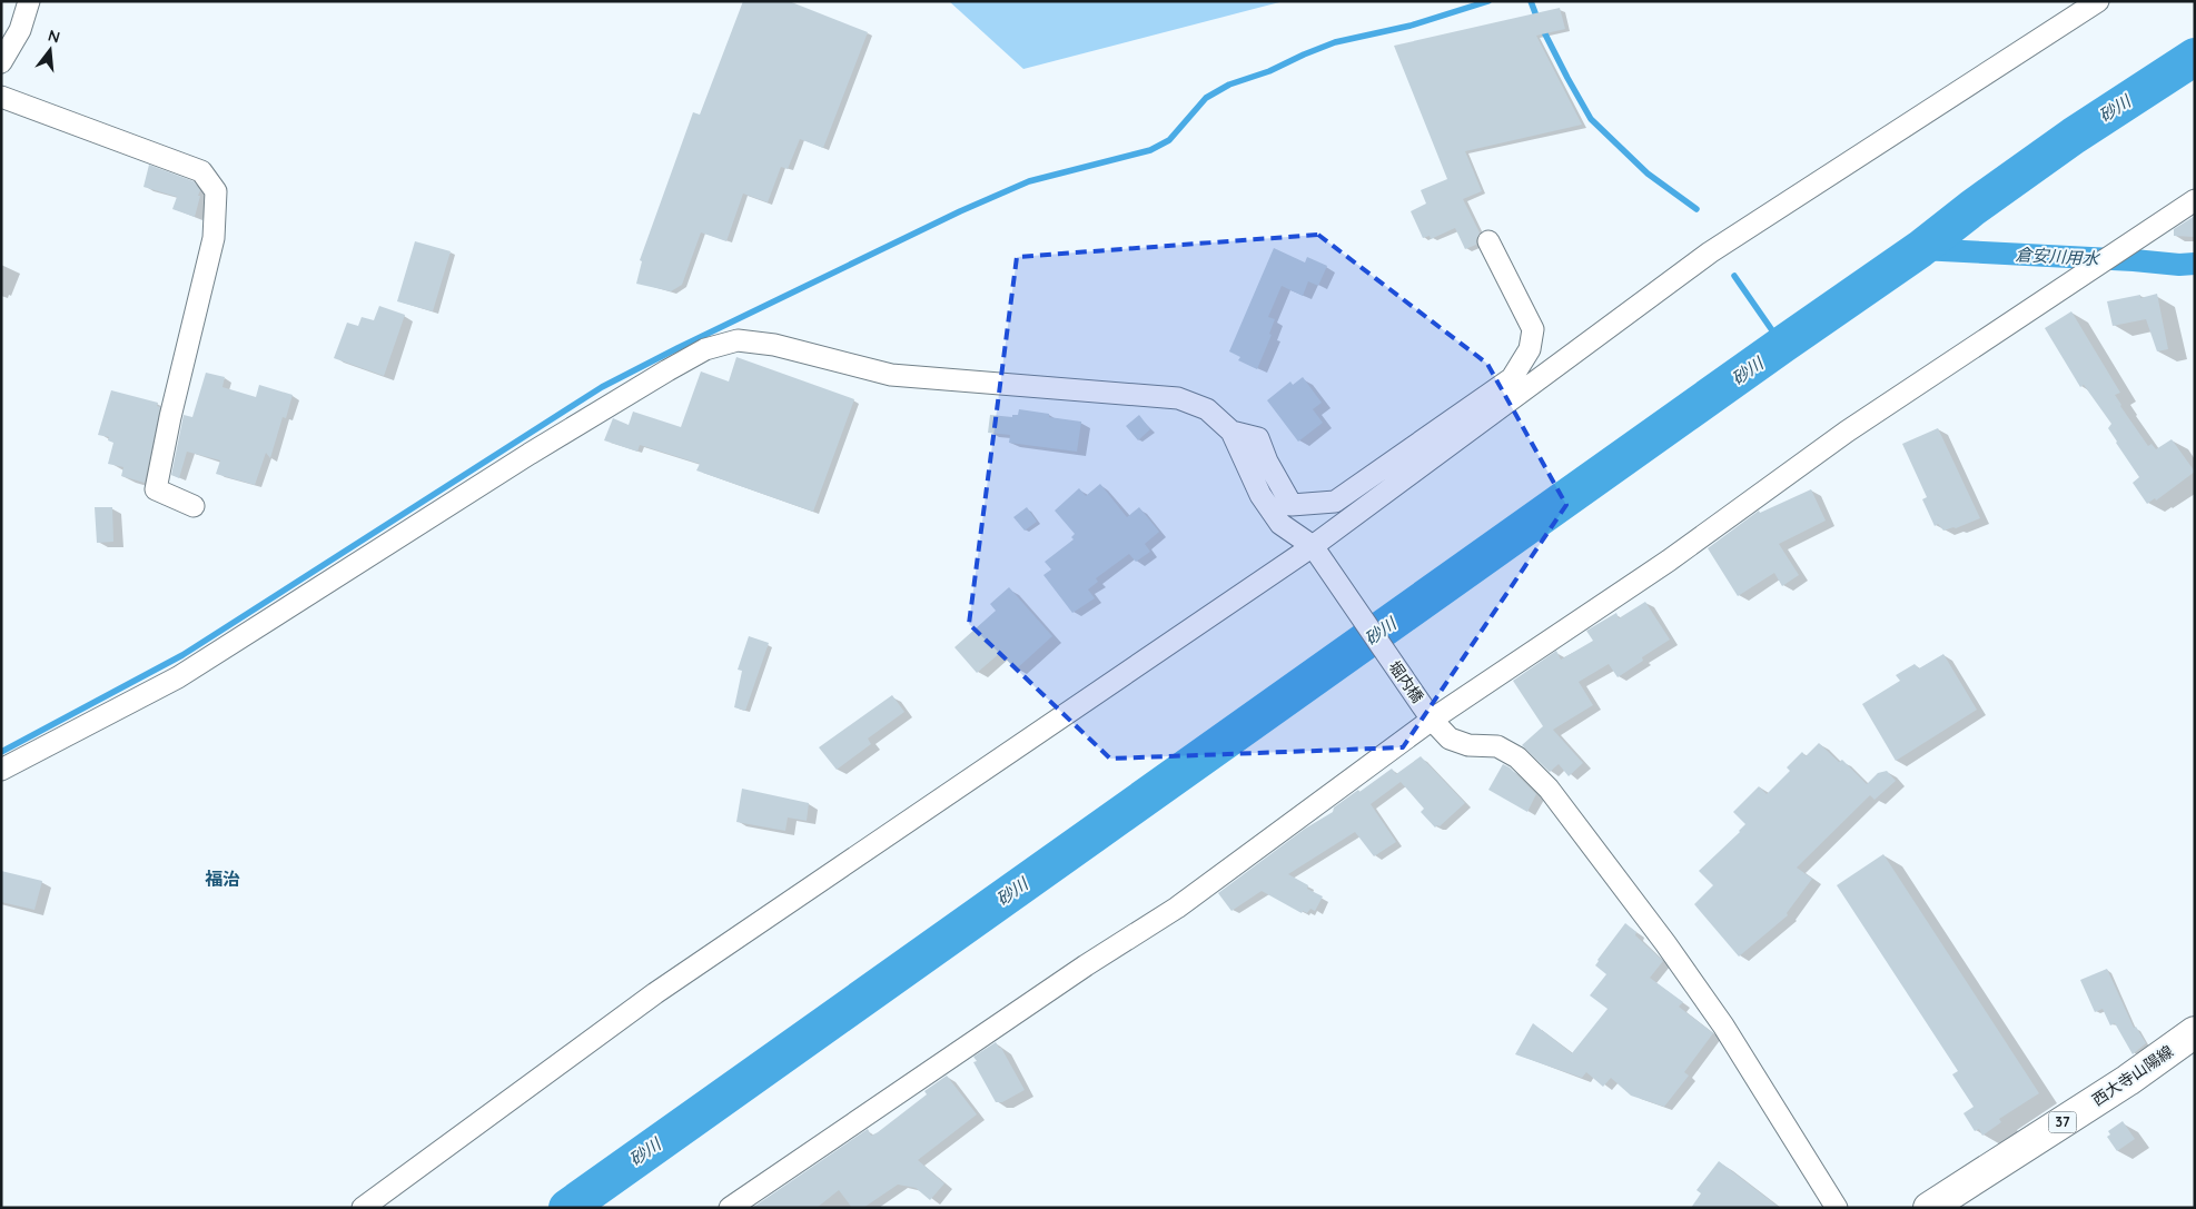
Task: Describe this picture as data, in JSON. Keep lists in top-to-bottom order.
{
  "streets": {
    "main road": ["西大寺山陽線", "37"],
    "street": ["堀内橋"]
  },
  "districts": ["福治"],
  "water": ["砂川", "倉安川用水"],
  "north": "top"
}
